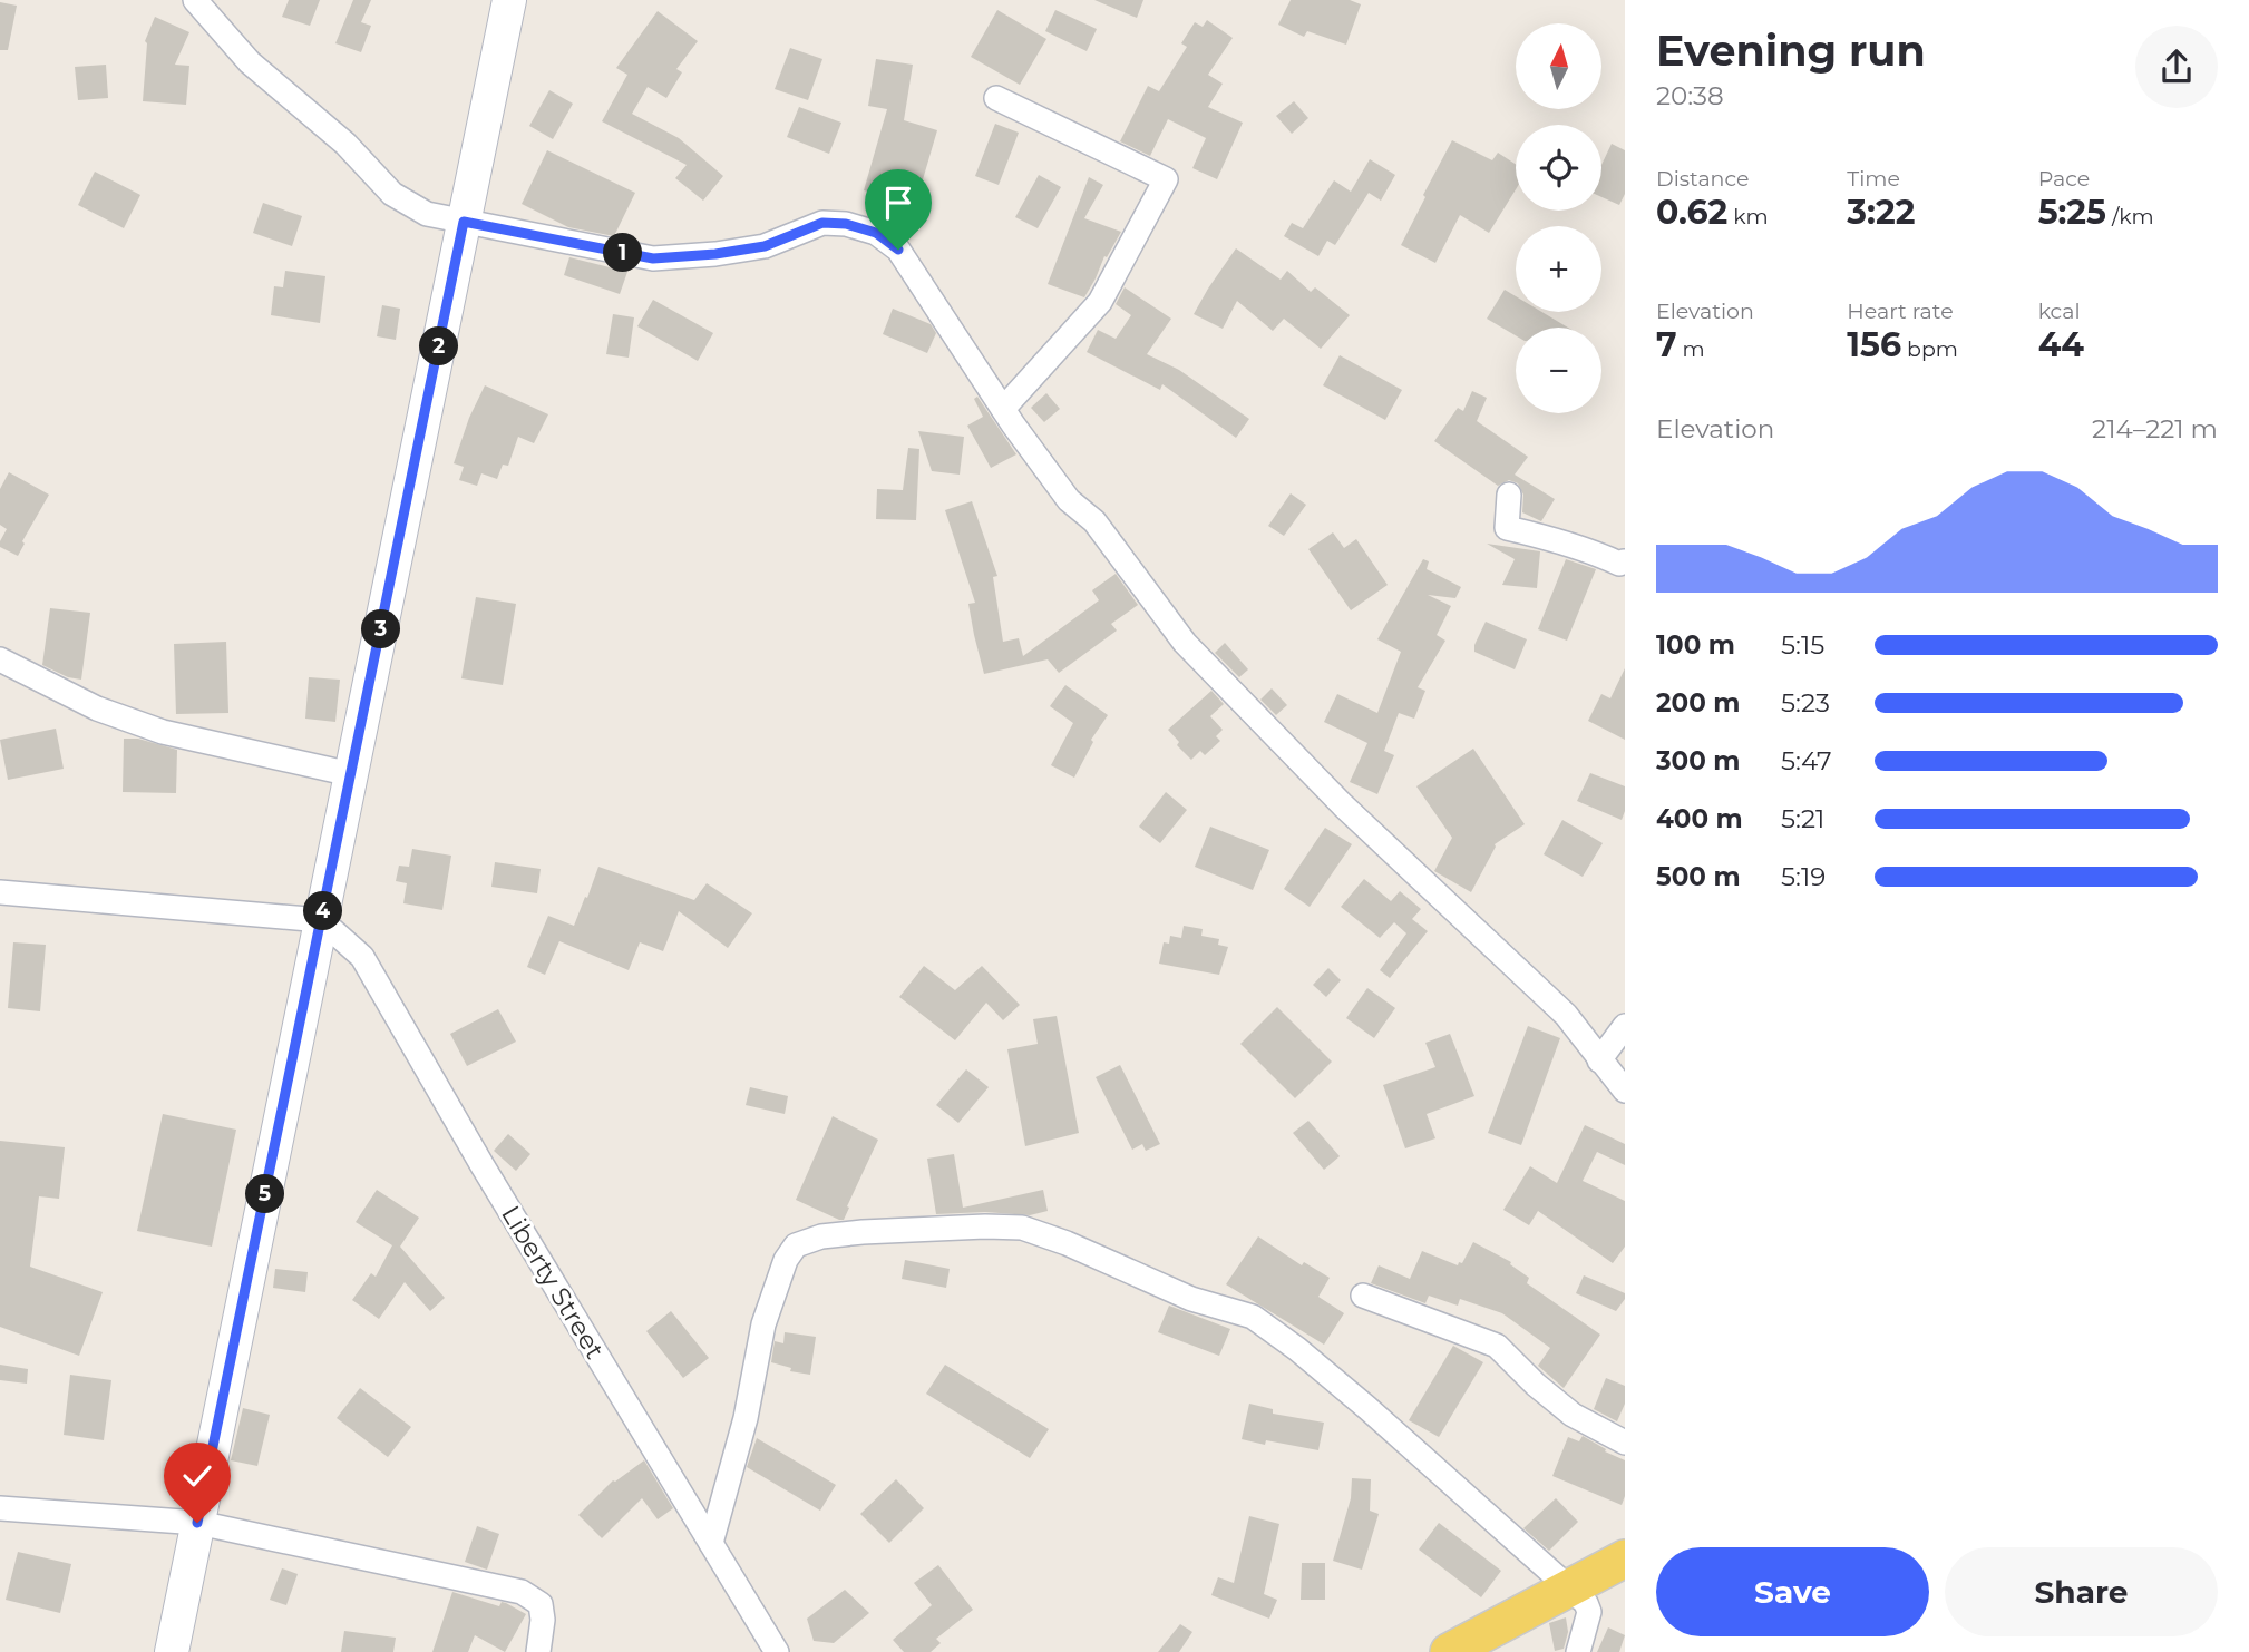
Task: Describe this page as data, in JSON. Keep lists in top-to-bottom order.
{
  "streets": {
    "street": ["Liberty Street"]
  },
  "north": "top",
  "page": {
    "heading": ["Evening run", "20:38"],
    "map_buttons": ["+", "−"],
    "stats": [
      ["Distance", "0.62 km"],
      ["Time", "3:22"],
      ["Pace", "5:25 /km"],
      ["Elevation", "7 m"],
      ["Heart rate", "156 bpm"],
      ["kcal", "44"]
    ],
    "pins": [
      "1",
      "2",
      "3",
      "4",
      "5"
    ],
    "chart": ["Elevation", "214–221 m"],
    "list": [
      {
        "name": "100 m",
        "note": "5:15"
      },
      {
        "name": "200 m",
        "note": "5:23"
      },
      {
        "name": "300 m",
        "note": "5:47"
      },
      {
        "name": "400 m",
        "note": "5:21"
      },
      {
        "name": "500 m",
        "note": "5:19"
      }
    ],
    "buttons": ["Save", "Share"]
  }
}
